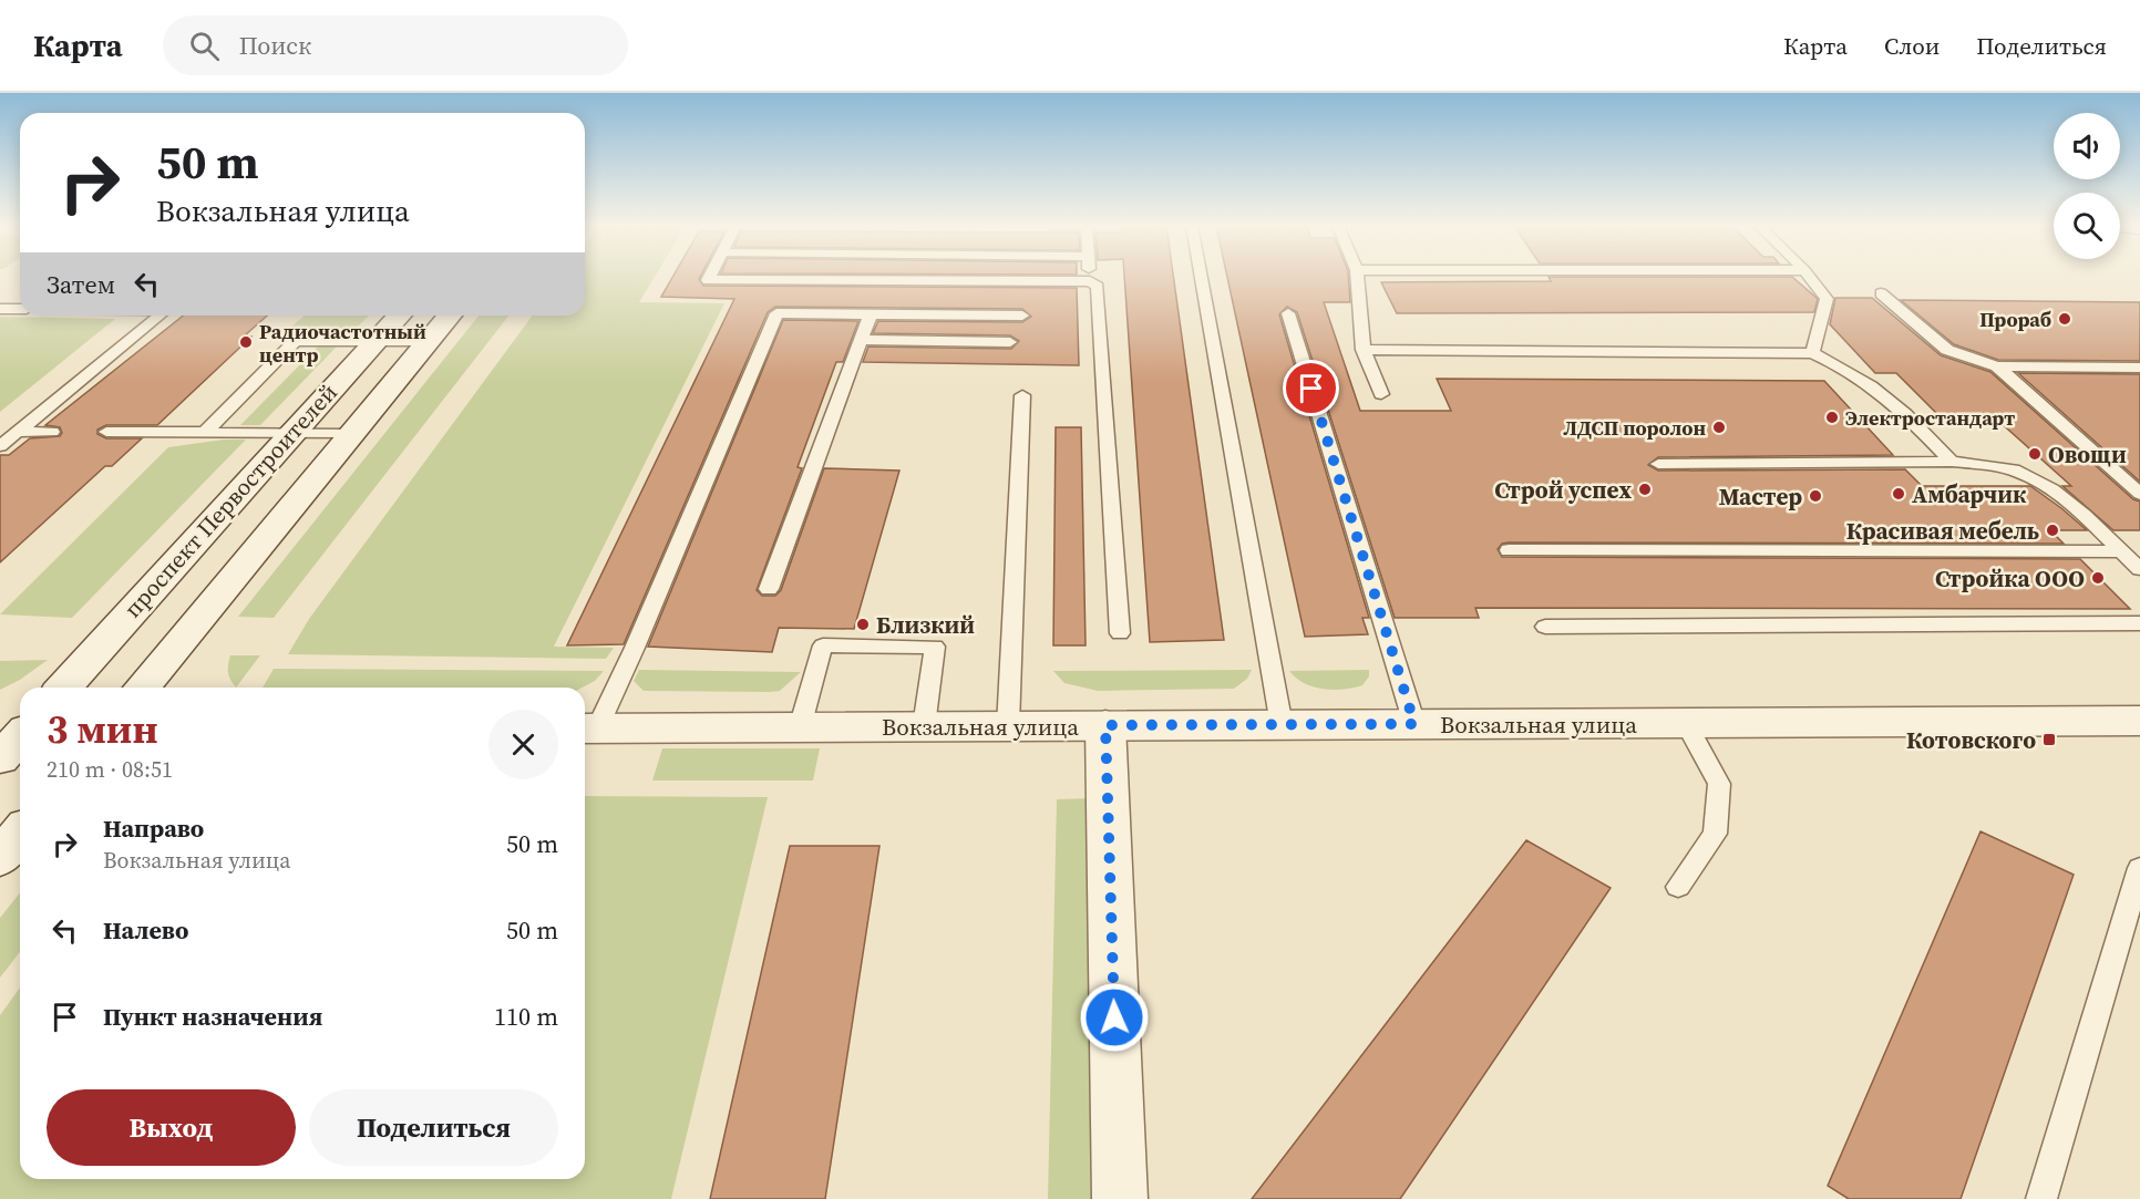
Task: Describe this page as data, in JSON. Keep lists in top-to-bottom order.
{
  "streets": {
    "street": ["проспект Первостроителей", "Вокзальная улица"]
  },
  "places": {
    "other": [
      "Прораб",
      "Радиочастотный центр",
      "Электростандарт",
      "ЛДСП поролон",
      "Овощи",
      "Строй успех",
      "Амбарчик",
      "Мастер",
      "Красивая мебель",
      "Стройка ООО",
      "Близкий"
    ],
    "transit": ["Котовского"]
  },
  "page": {
    "header": "Карта",
    "search": "Поиск",
    "nav": ["Карта", "Слои", "Поделиться"],
    "turn": ["50 m", "Вокзальная улица"],
    "then": "Затем",
    "heading": ["3 мин", "210 m · 08:51"],
    "list": [
      {
        "name": "Направо",
        "note": "Вокзальная улица",
        "value": "50 m"
      },
      {
        "name": "Налево",
        "value": "50 m"
      },
      {
        "name": "Пункт назначения",
        "value": "110 m"
      }
    ],
    "buttons": ["Выход", "Поделиться"]
  }
}
